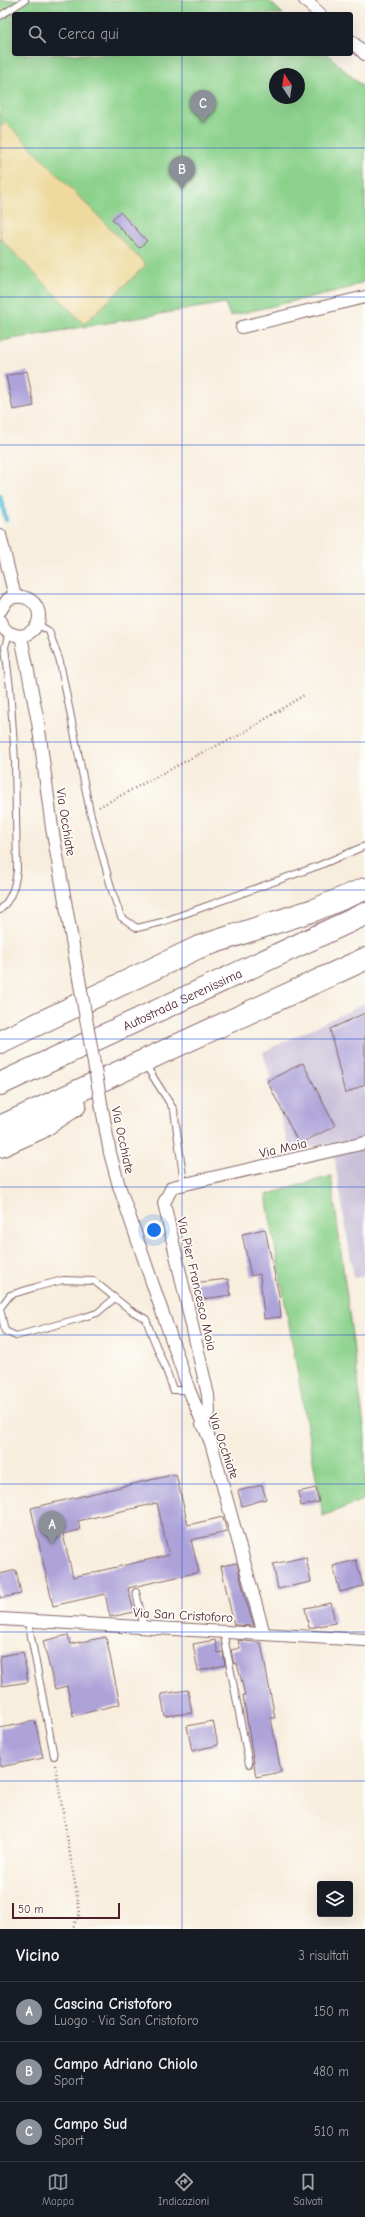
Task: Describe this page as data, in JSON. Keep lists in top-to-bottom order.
{
  "streets": {
    "highway": ["Autostrada Serenissima"],
    "street": [
      "Via Occhiate",
      "Via Moia",
      "Via Pier Francesco Moia",
      "Via San Cristoforo"
    ]
  },
  "crossings": [
    ["Via Occhiate", "Via Pier Francesco Moia"],
    ["Via Occhiate", "Via San Cristoforo"],
    ["Via Moia", "Via Pier Francesco Moia"]
  ],
  "scale_bar": "50 m",
  "north": "top",
  "page": {
    "search": "Cerca qui",
    "pins": ["C", "B", "A"],
    "scale": "50 m",
    "heading": ["Vicino", "3 risultati"],
    "list": [
      {
        "mark": "A",
        "name": "Cascina Cristoforo",
        "note": "Luogo · Via San Cristoforo",
        "value": "150 m"
      },
      {
        "mark": "B",
        "name": "Campo Adriano Chiolo",
        "note": "Sport",
        "value": "480 m"
      },
      {
        "mark": "C",
        "name": "Campo Sud",
        "note": "Sport",
        "value": "510 m"
      }
    ],
    "nav": ["Mappa", "Indicazioni", "Salvati"]
  }
}
